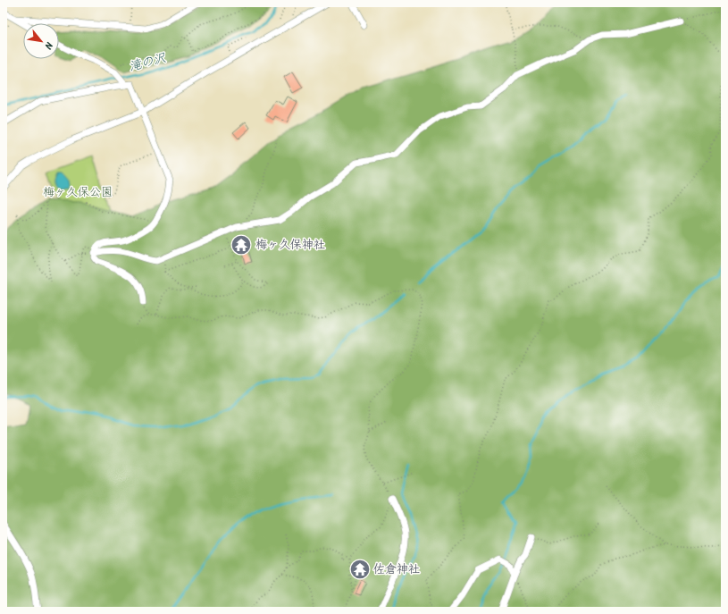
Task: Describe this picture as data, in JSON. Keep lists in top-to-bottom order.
{
  "water": ["滝の沢"],
  "parks": ["梅ヶ久保公園"],
  "places": {
    "temple": ["梅ヶ久保神社", "佐倉神社"]
  },
  "north": "bottom right"
}
